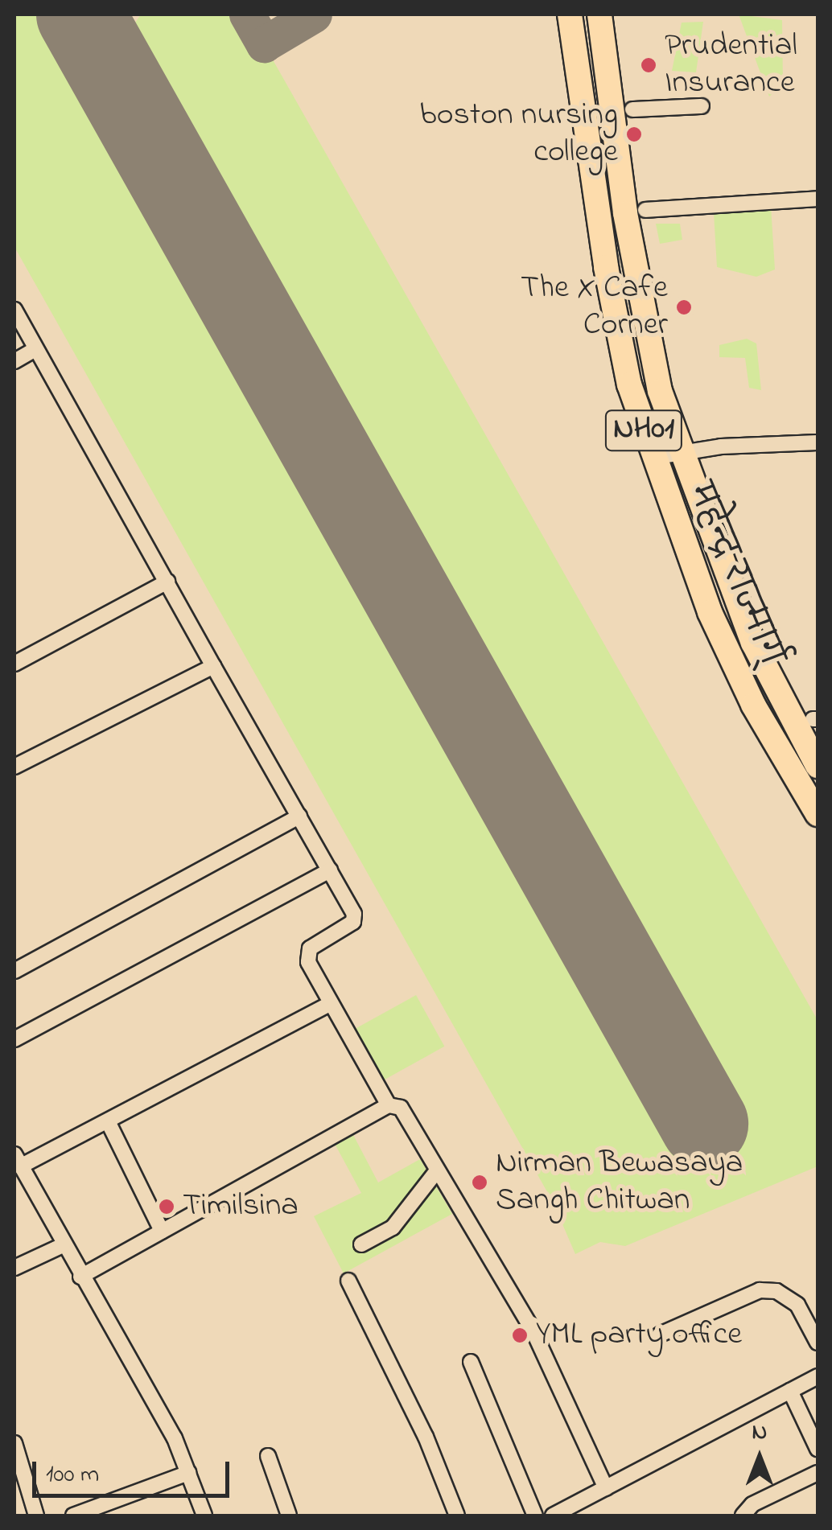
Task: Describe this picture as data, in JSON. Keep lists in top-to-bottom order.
{
  "streets": {
    "highway": ["NH01", "महेन्द्र राज्मार्ग्"]
  },
  "places": [
    "Prudential Insurance",
    "boston nursing college",
    "The X Cafe Corner",
    "Nirman Bewasaya Sangh Chitwan",
    "Timilsina",
    "YML party office"
  ],
  "scale_bar": "100 m",
  "north": "top"
}
